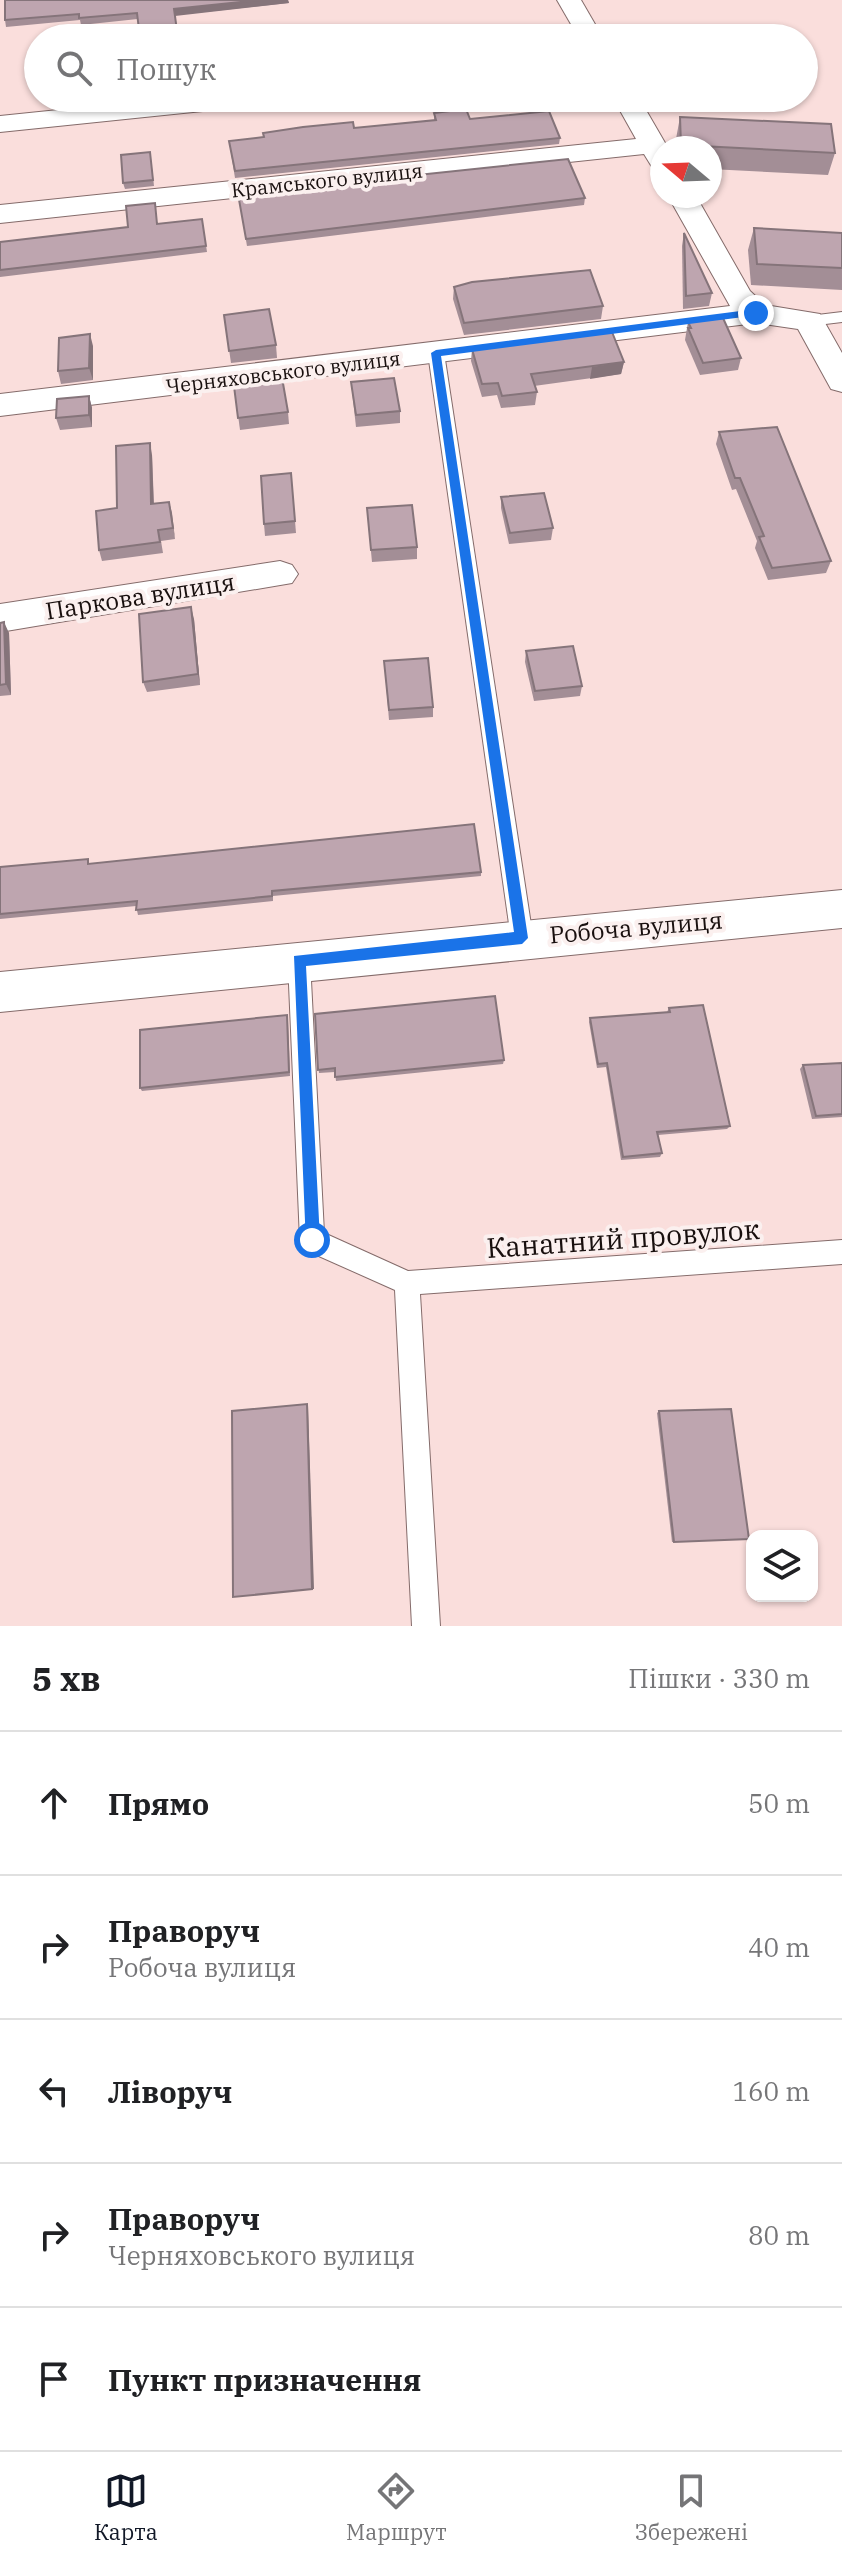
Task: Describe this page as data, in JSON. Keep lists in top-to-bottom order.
{
  "streets": {
    "street": [
      "Крамського вулиця",
      "Черняховського вулиця",
      "Паркова вулиця",
      "Робоча вулиця"
    ],
    "lane": ["Канатний провулок"]
  },
  "north": "left",
  "page": {
    "search": "Пошук",
    "heading": ["5 хв", "Пішки · 330 m"],
    "list": [
      ["Прямо", "50 m"],
      ["Праворуч", "Робоча вулиця", "40 m"],
      ["Ліворуч", "160 m"],
      ["Праворуч", "Черняховського вулиця", "80 m"],
      "Пункт призначення"
    ],
    "nav": ["Карта", "Маршрут", "Збережені"]
  }
}
